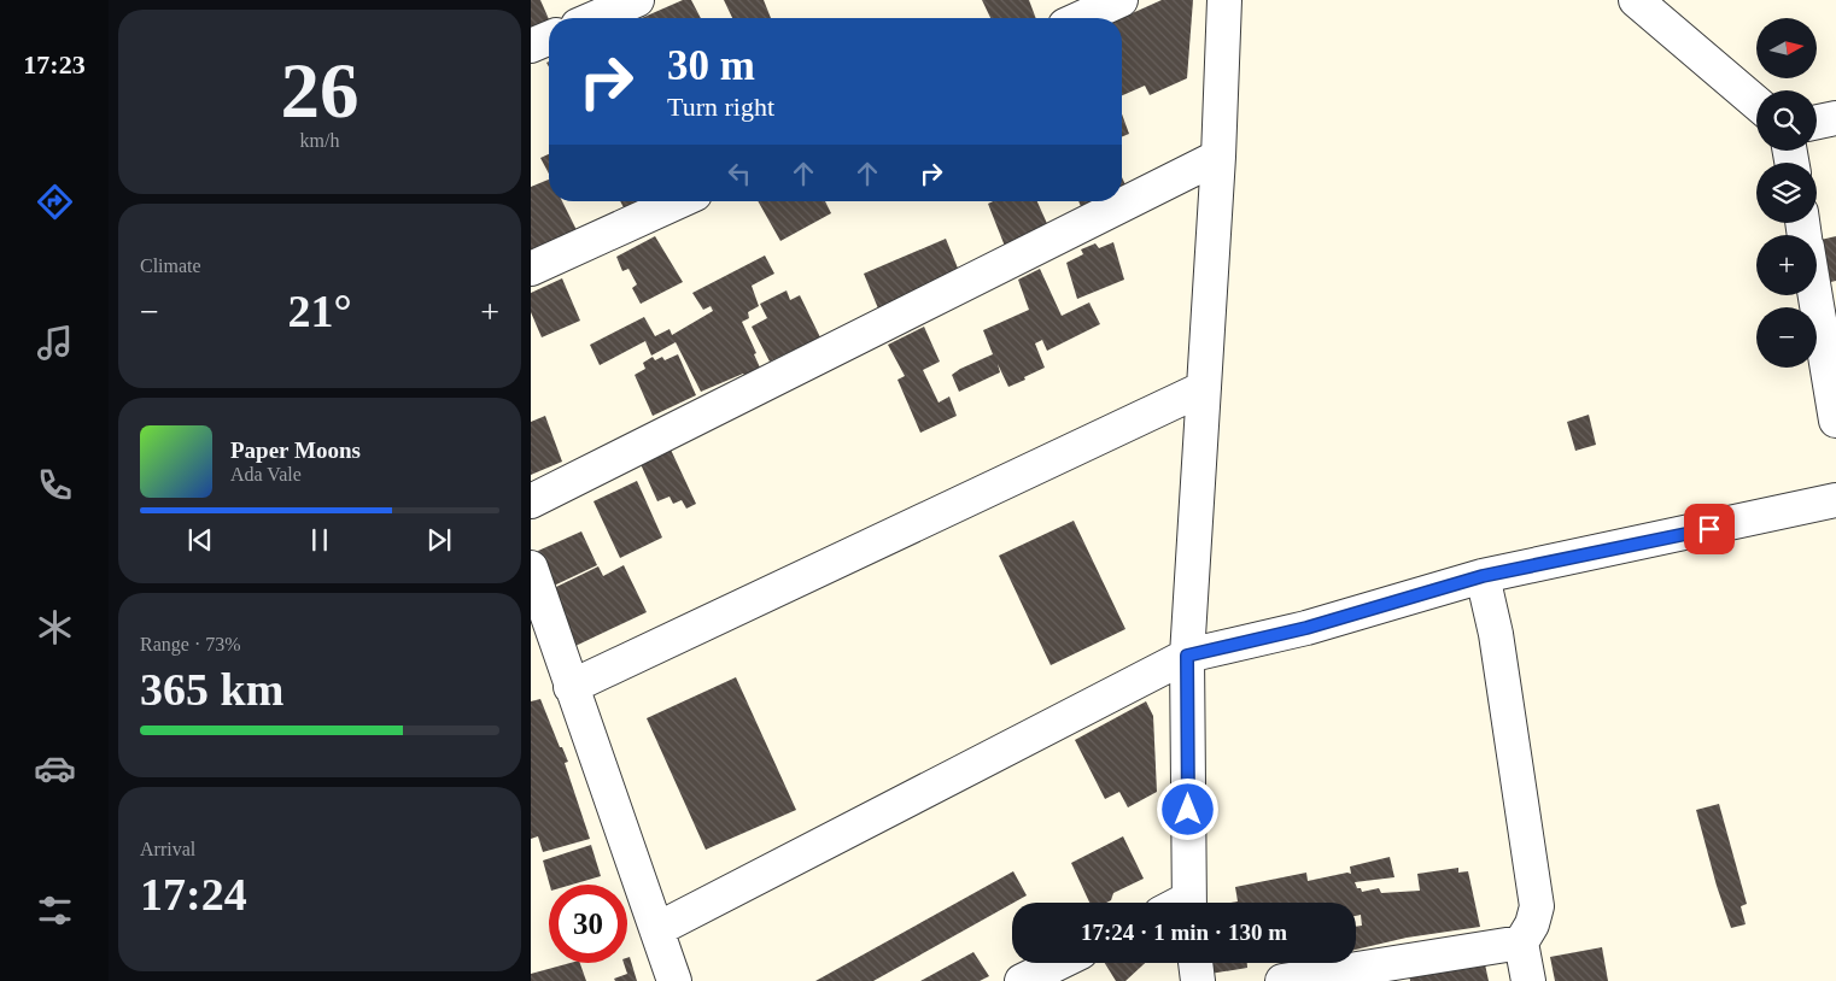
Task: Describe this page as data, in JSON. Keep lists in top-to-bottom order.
{
  "north": "right",
  "page": {
    "tabs": "17:23",
    "tile": [
      ["26", "km/h"],
      "Climate",
      ["Range · 73%", "365 km"],
      ["Arrival", "17:24"]
    ],
    "map_buttons": ["+", "−"],
    "turn": ["30 m", "Turn right"],
    "heat": ["−", "21°", "+"],
    "song": ["Paper Moons", "Ada Vale"],
    "limit": "30",
    "trip": "17:24 · 1 min · 130 m"
  }
}
